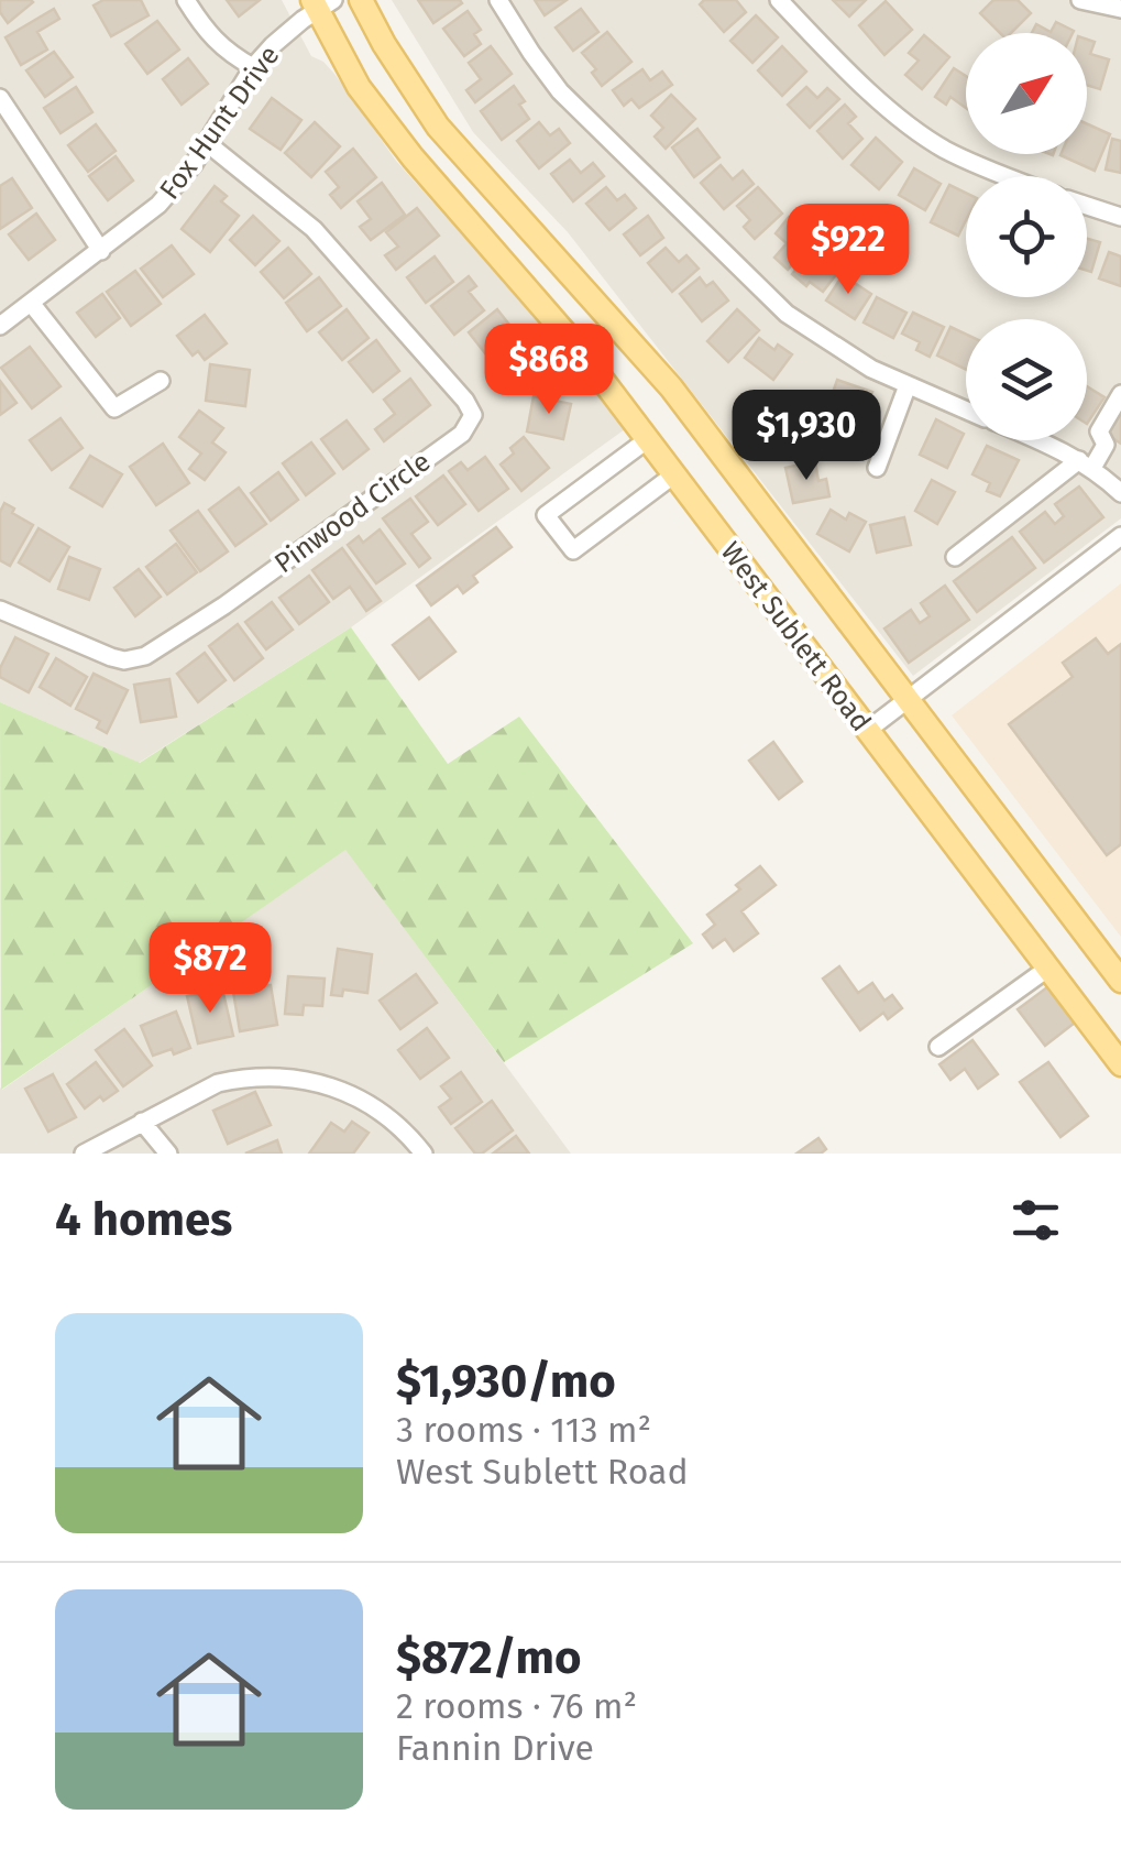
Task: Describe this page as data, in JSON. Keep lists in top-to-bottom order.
{
  "streets": {
    "main road": ["West Sublett Road"],
    "street": ["Fox Hunt Drive", "Pinwood Circle"]
  },
  "crossings": [
    ["Fox Hunt Drive", "Pinwood Circle"],
    ["Fox Hunt Drive", "West Sublett Road"]
  ],
  "north": "top right",
  "page": {
    "price": [
      "$922",
      "$868",
      "$1,930",
      "$872"
    ],
    "heading": "4 homes",
    "list": [
      {
        "name": "$1,930/mo",
        "note": "3 rooms · 113 m² · West Sublett Road"
      },
      {
        "name": "$872/mo",
        "note": "2 rooms · 76 m² · Fannin Drive"
      }
    ]
  }
}
